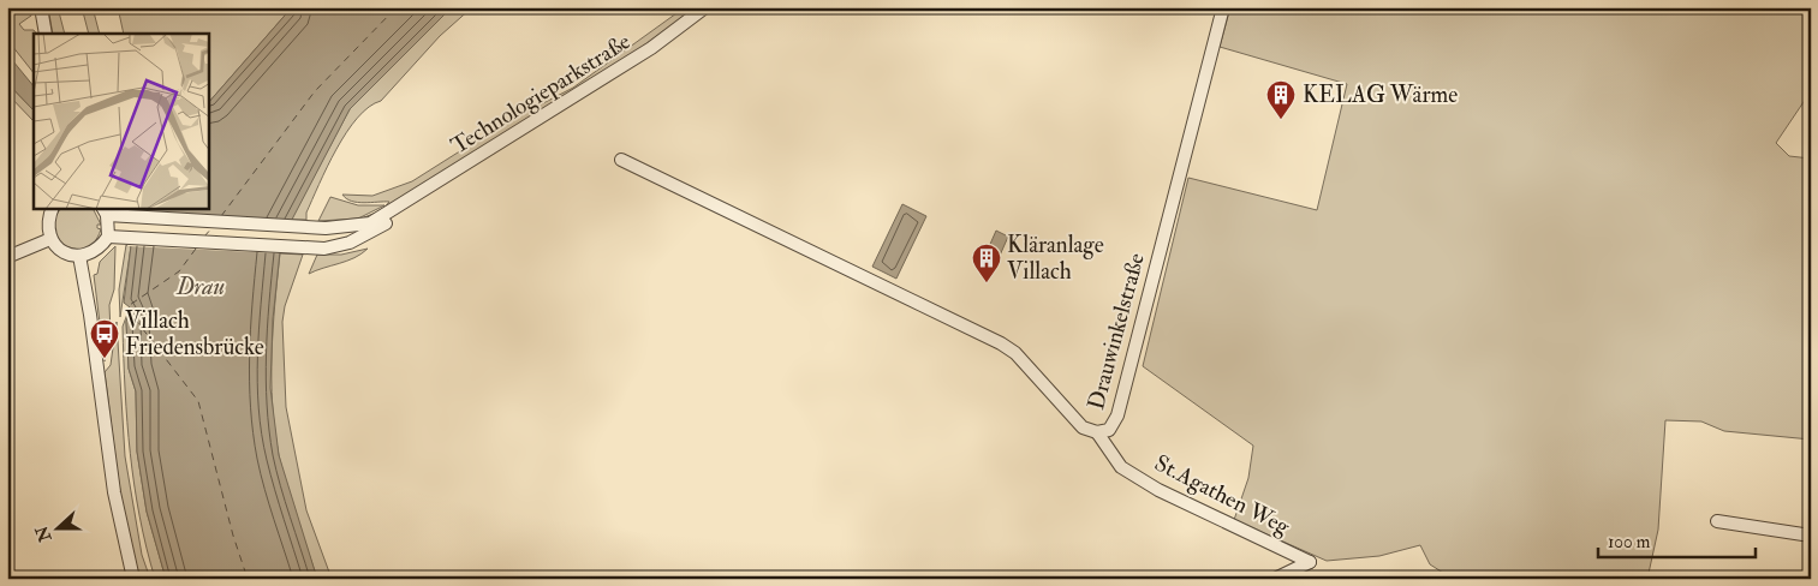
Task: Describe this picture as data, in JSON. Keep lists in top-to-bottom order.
{
  "streets": {
    "street": ["Technologieparkstraße", "Drauwinkelstraße", "St.Agathen Weg"]
  },
  "crossings": [
    ["Drauwinkelstraße", "St.Agathen Weg"]
  ],
  "water": ["Drau"],
  "places": {
    "building": ["KELAG Wärme", "Kläranlage Villach"],
    "bus stop": ["Villach Friedensbrücke"]
  },
  "scale_bar": "100 m",
  "north": "left"
}
